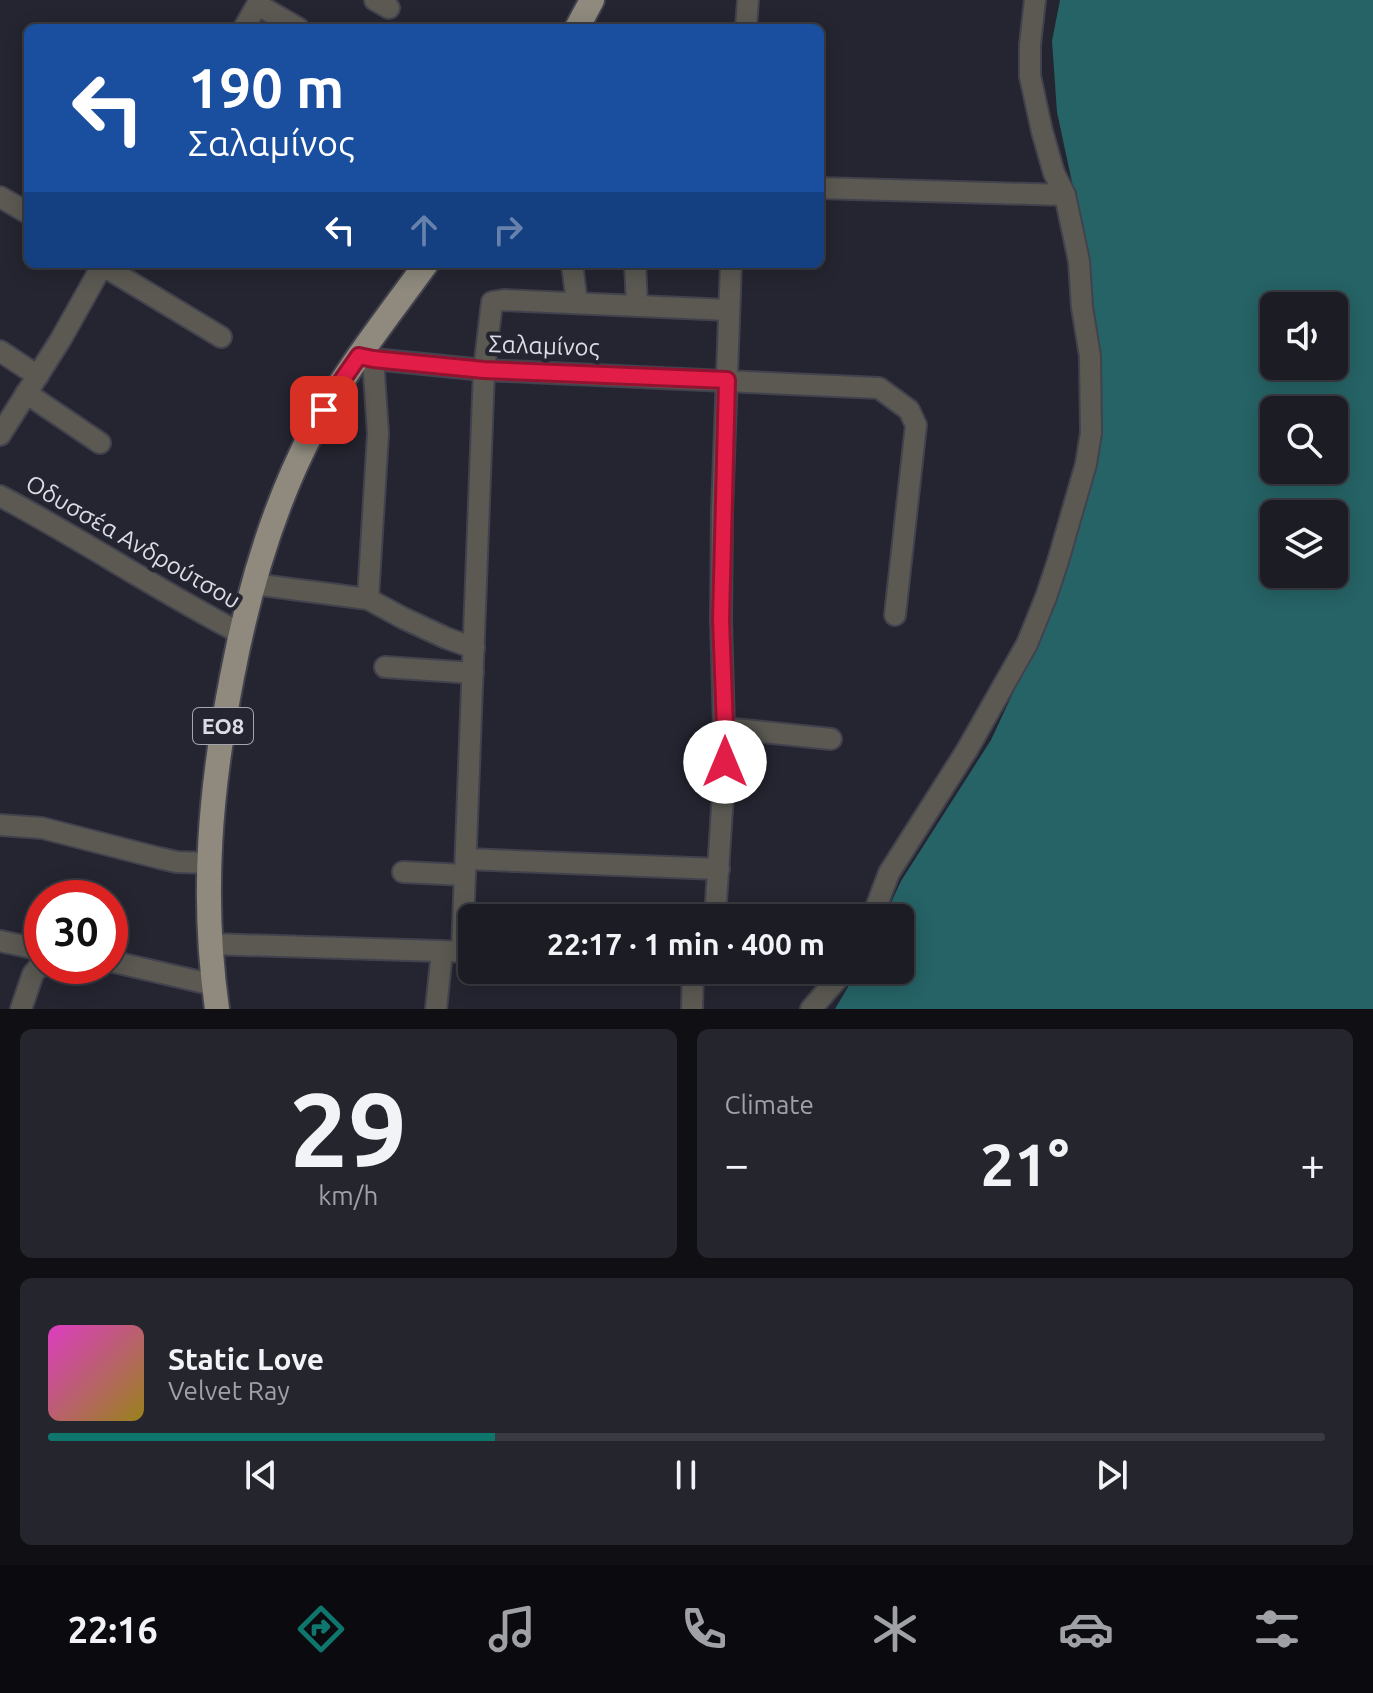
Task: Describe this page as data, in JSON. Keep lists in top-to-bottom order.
{
  "streets": {
    "main road": ["ΕΟ8"],
    "street": ["Σαλαμίνος", "Οδυσσέα Ανδρούτσου"]
  },
  "crossings": [
    ["Σαλαμίνος", "ΕΟ8"],
    ["Οδυσσέα Ανδρούτσου", "ΕΟ8"]
  ],
  "page": {
    "turn": ["190 m", "Σαλαμίνος"],
    "limit": "30",
    "trip": "22:17 · 1 min · 400 m",
    "tile": [
      ["29", "km/h"],
      "Climate"
    ],
    "heat": ["−", "21°", "+"],
    "song": ["Static Love", "Velvet Ray"],
    "tabs": "22:16"
  }
}
